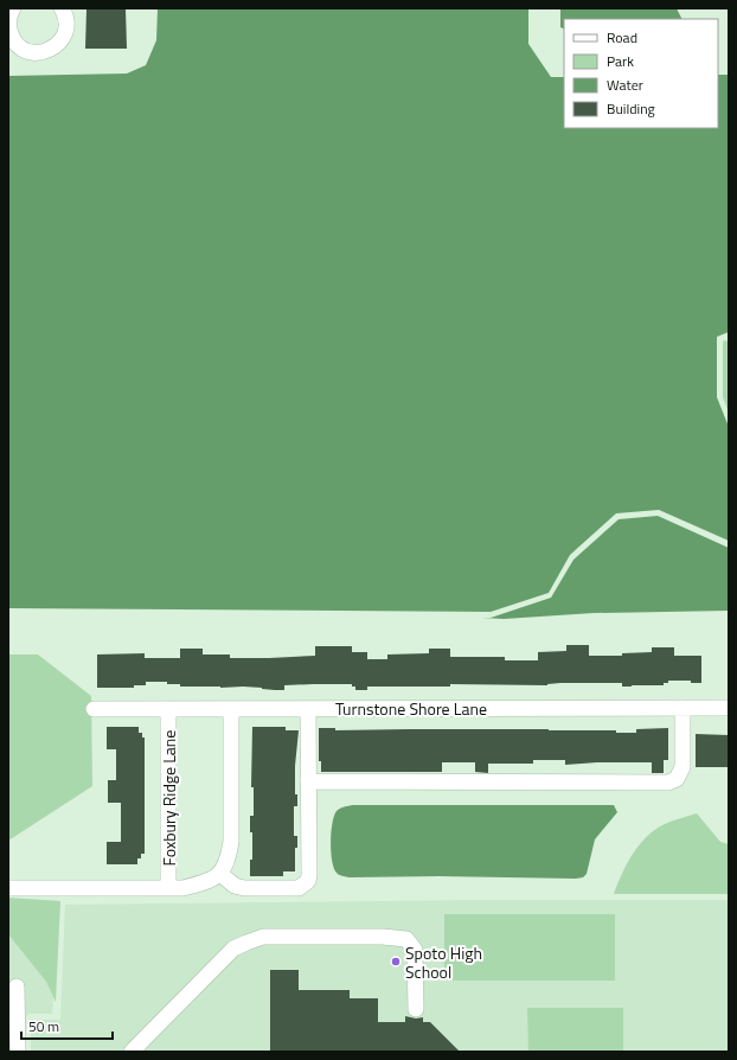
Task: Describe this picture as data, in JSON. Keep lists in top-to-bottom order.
{
  "streets": {
    "street": ["Turnstone Shore Lane", "Foxbury Ridge Lane"]
  },
  "crossings": [
    ["Turnstone Shore Lane", "Foxbury Ridge Lane"]
  ],
  "places": ["Spoto High School"],
  "legend": [
    "Road",
    "Park",
    "Water",
    "Building"
  ],
  "scale_bar": "50 m"
}
